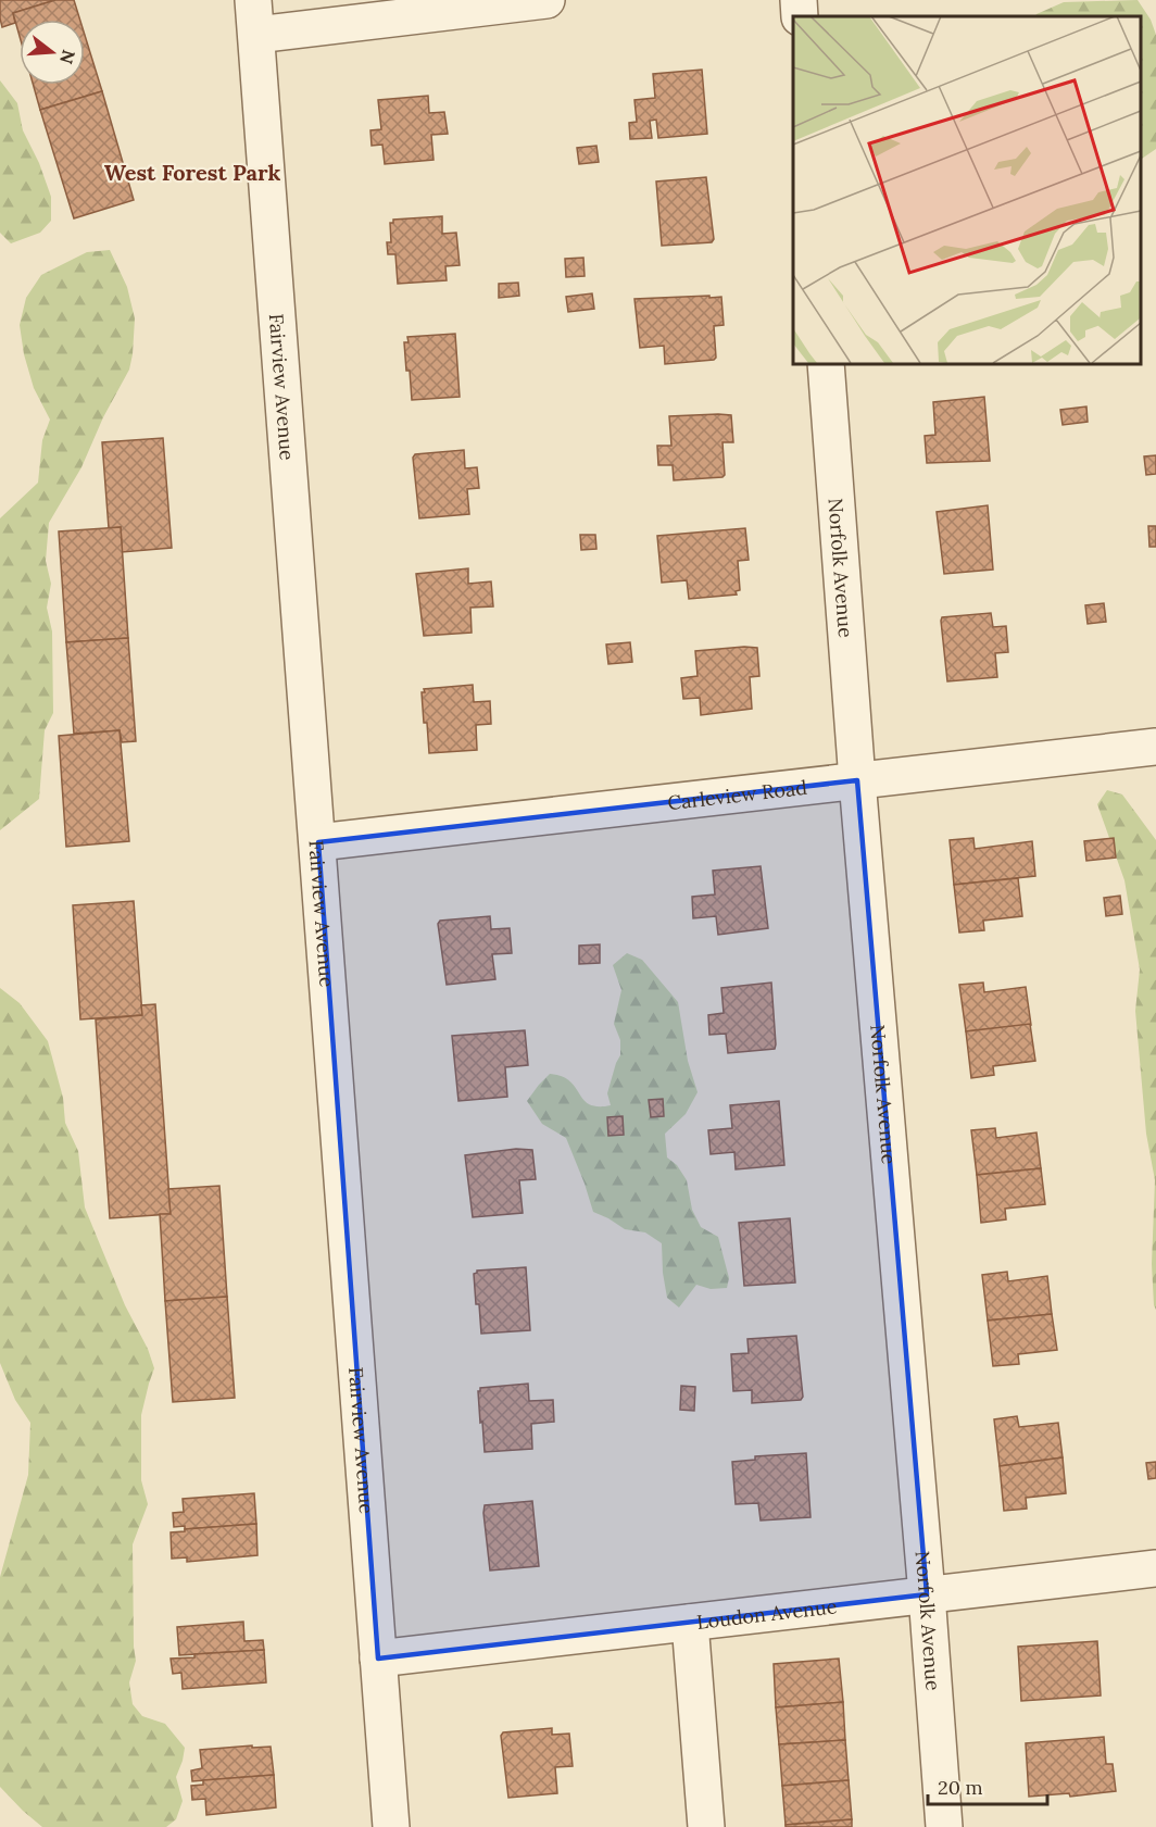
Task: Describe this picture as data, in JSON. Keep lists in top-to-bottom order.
{
  "streets": {
    "street": [
      "Fairview Avenue",
      "Norfolk Avenue",
      "Carleview Road",
      "Loudon Avenue"
    ]
  },
  "crossings": [
    ["Fairview Avenue", "Carleview Road"],
    ["Fairview Avenue", "Loudon Avenue"],
    ["Norfolk Avenue", "Carleview Road"],
    ["Norfolk Avenue", "Loudon Avenue"]
  ],
  "districts": ["West Forest Park"],
  "scale_bar": "20 m",
  "north": "right"
}
